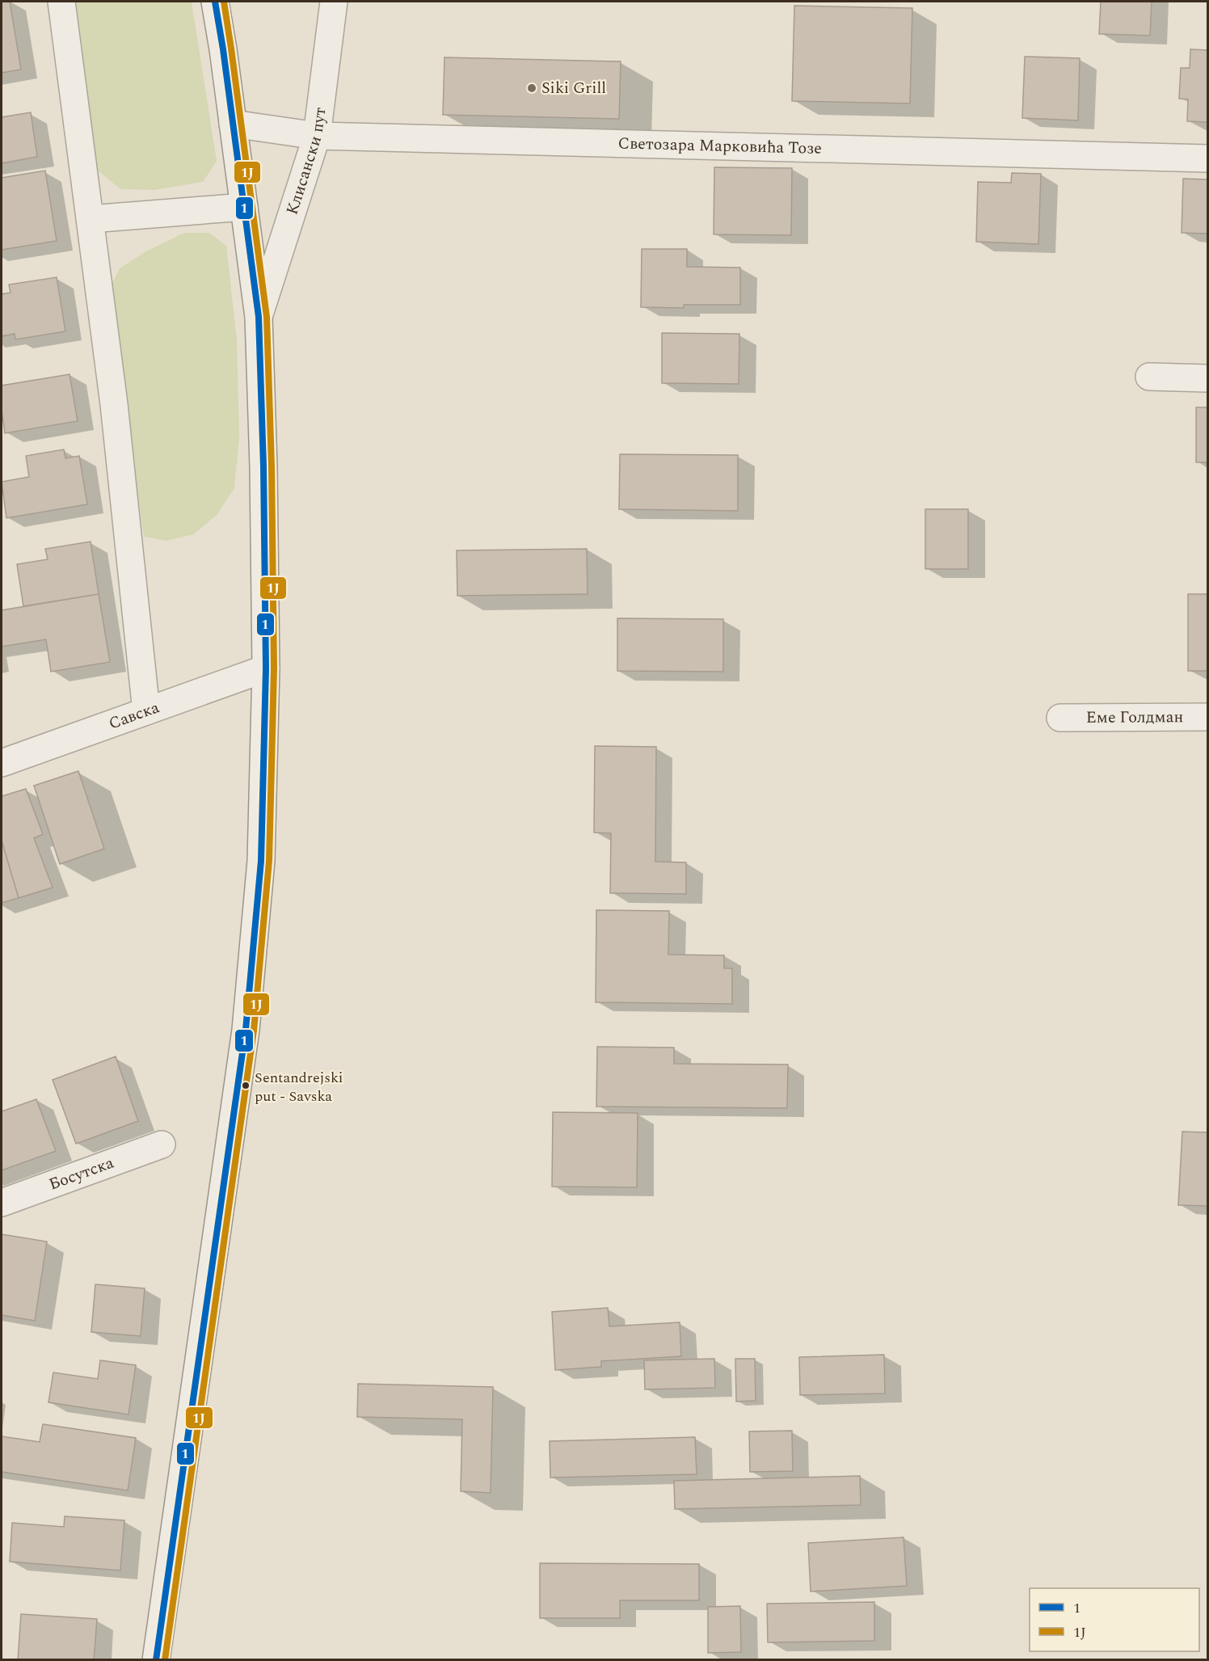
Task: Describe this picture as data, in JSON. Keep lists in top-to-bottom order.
{
  "streets": {
    "street": [
      "Светозара Марковића Тозе",
      "Клисански пут",
      "Савска",
      "Еме Голдман",
      "Босутска"
    ]
  },
  "crossings": [
    ["Светозара Марковића Тозе", "Клисански пут"]
  ],
  "places": ["Siki Grill", "Sentandrejski put - Savska"],
  "lines": ["transit line 1", "transit line 1J"],
  "legend": ["1", "1J"]
}
